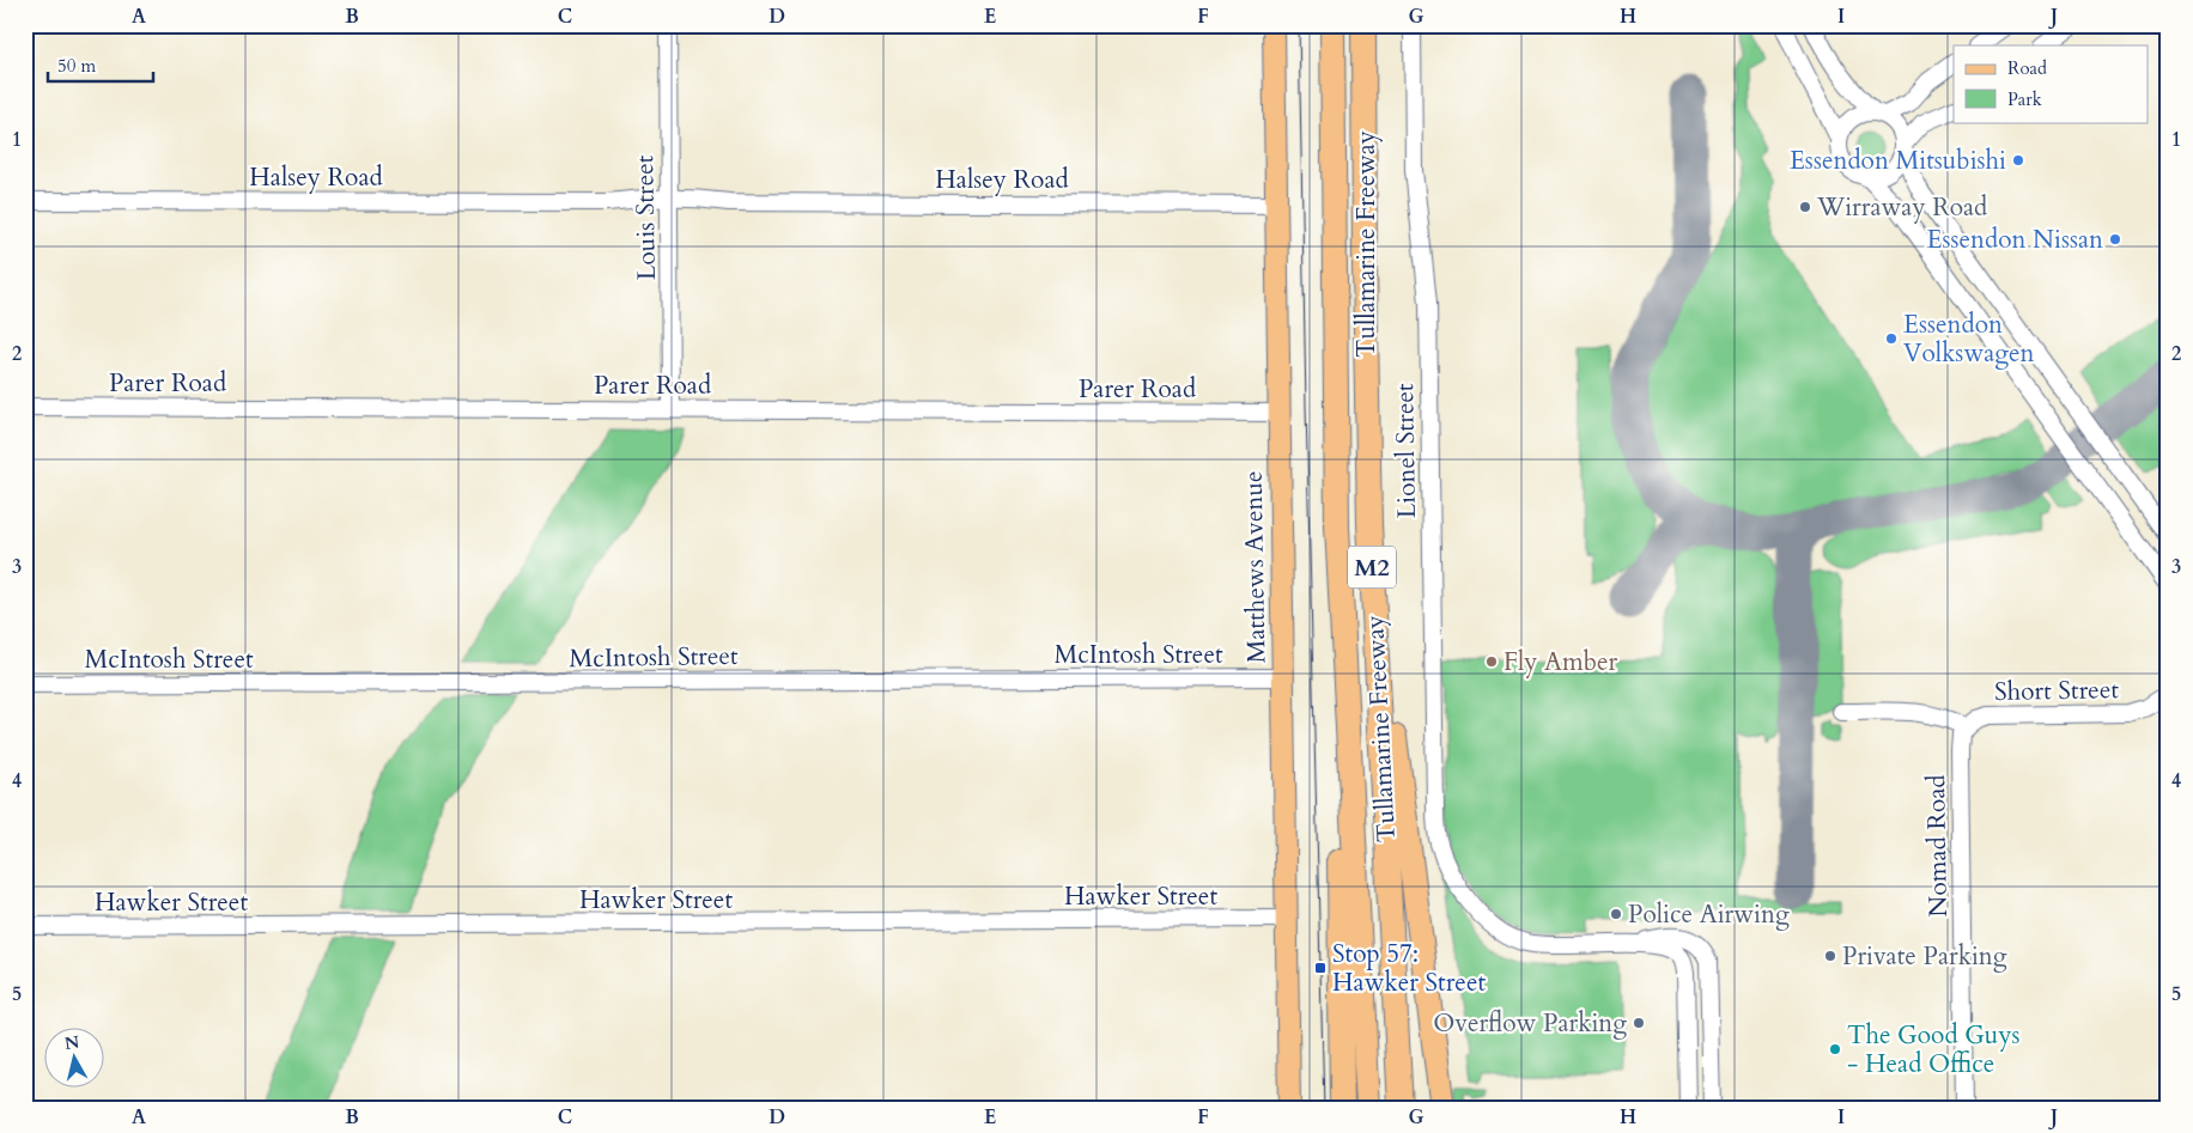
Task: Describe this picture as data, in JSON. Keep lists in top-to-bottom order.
{
  "streets": {
    "highway": ["Tullamarine Freeway", "M2"],
    "main road": ["Matthews Avenue"],
    "street": [
      "Halsey Road",
      "Louis Street",
      "Parer Road",
      "Lionel Street",
      "McIntosh Street",
      "Short Street",
      "Nomad Road",
      "Hawker Street"
    ]
  },
  "crossings": [
    ["Halsey Road", "Louis Street"],
    ["Halsey Road", "Matthews Avenue"],
    ["Louis Street", "Parer Road"],
    ["Parer Road", "Matthews Avenue"],
    ["Matthews Avenue", "McIntosh Street"],
    ["Matthews Avenue", "Hawker Street"],
    ["Short Street", "Nomad Road"]
  ],
  "places": {
    "other": [
      "Essendon Mitsubishi",
      "Wirraway Road",
      "Essendon Nissan",
      "Essendon Volkswagen",
      "Fly Amber",
      "Police Airwing",
      "Private Parking",
      "Overflow Parking",
      "The Good Guys - Head Office"
    ],
    "transit": ["Stop 57: Hawker Street"]
  },
  "legend": ["Road", "Park"],
  "scale_bar": "50 m",
  "north": "top",
  "grid": {
    "columns": [
      "A",
      "B",
      "C",
      "D",
      "E",
      "F",
      "G",
      "H",
      "I",
      "J"
    ],
    "rows": [
      "1",
      "2",
      "3",
      "4",
      "5"
    ]
  }
}
